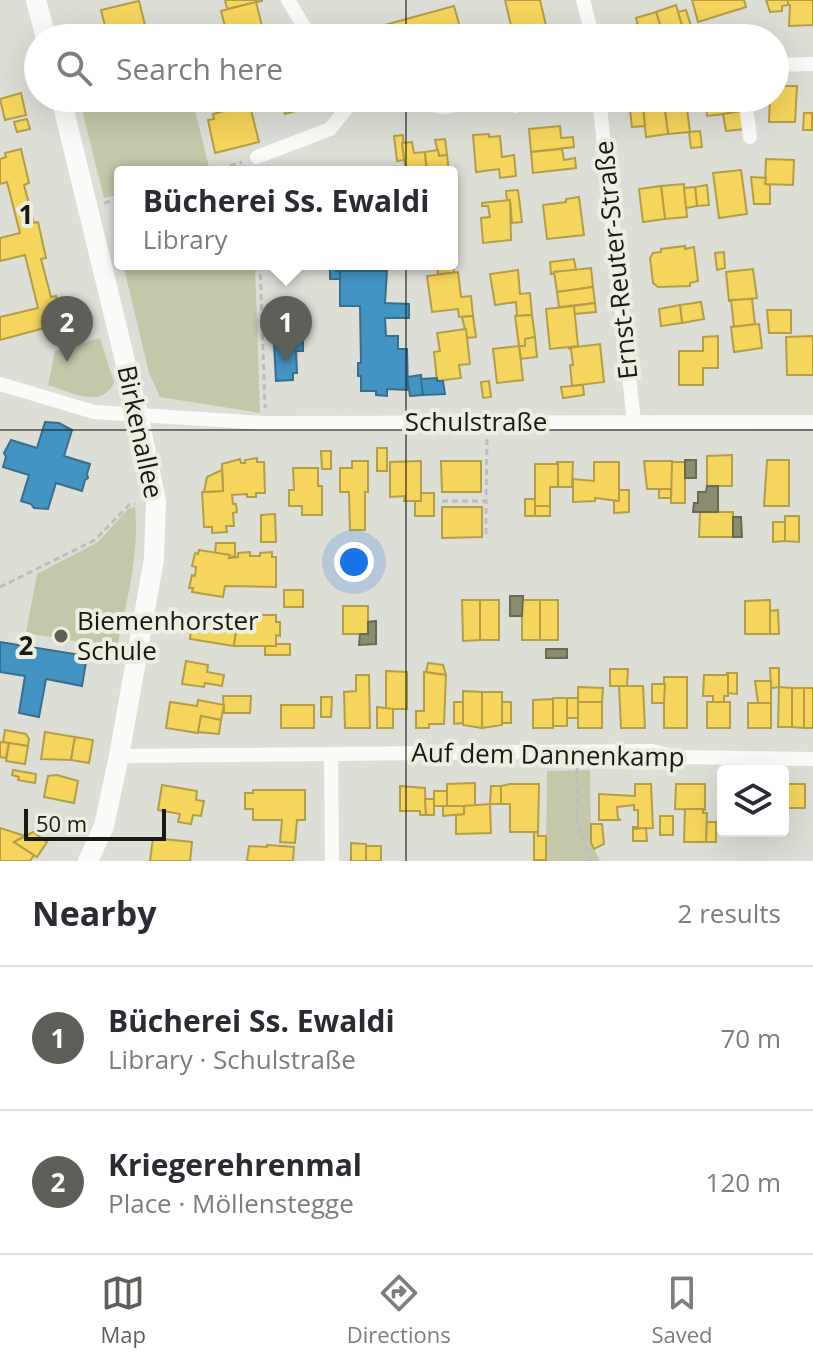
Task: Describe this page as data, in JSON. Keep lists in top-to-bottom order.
{
  "streets": {
    "street": [
      "Ernst-Reuter-Straße",
      "Schulstraße",
      "Birkenallee",
      "Auf dem Dannenkamp"
    ]
  },
  "crossings": [
    ["Ernst-Reuter-Straße", "Schulstraße"],
    ["Schulstraße", "Birkenallee"],
    ["Birkenallee", "Auf dem Dannenkamp"]
  ],
  "places": ["Biemenhorster Schule"],
  "scale_bar": "50 m",
  "page": {
    "search": "Search here",
    "popup": ["Bücherei Ss. Ewaldi", "Library"],
    "pins": ["1", "2"],
    "scale": "50 m",
    "heading": ["Nearby", "2 results"],
    "list": [
      {
        "mark": "1",
        "name": "Bücherei Ss. Ewaldi",
        "note": "Library · Schulstraße",
        "value": "70 m"
      },
      {
        "mark": "2",
        "name": "Kriegerehrenmal",
        "note": "Place · Möllenstegge",
        "value": "120 m"
      }
    ],
    "nav": ["Map", "Directions", "Saved"]
  },
  "grid": {
    "rows": ["1", "2"]
  }
}
